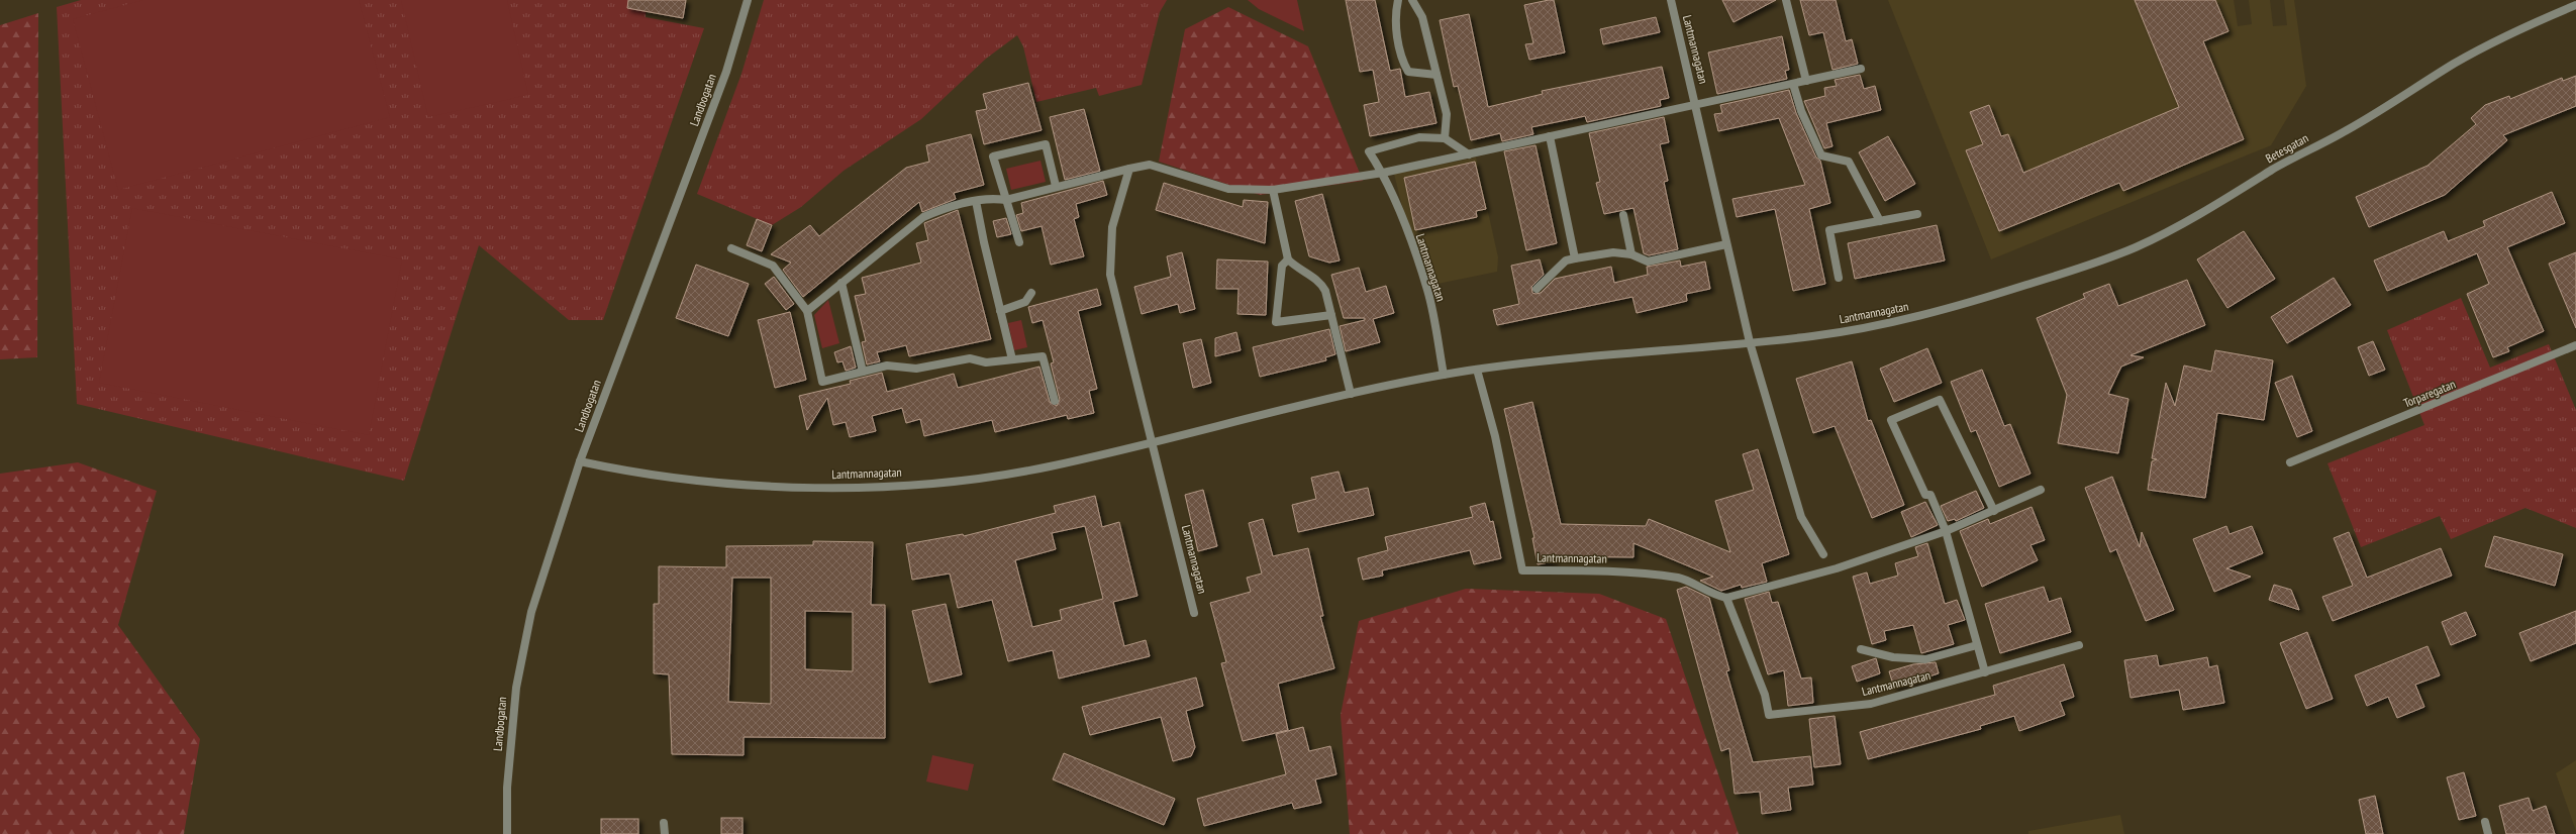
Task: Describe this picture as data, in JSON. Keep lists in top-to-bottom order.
{
  "streets": {
    "street": [
      "Lantmannagatan",
      "Landbogatan",
      "Betesgatan",
      "Torparegatan"
    ]
  },
  "crossings": [
    ["Lantmannagatan", "Landbogatan"],
    ["Lantmannagatan", "Betesgatan"]
  ]
}
